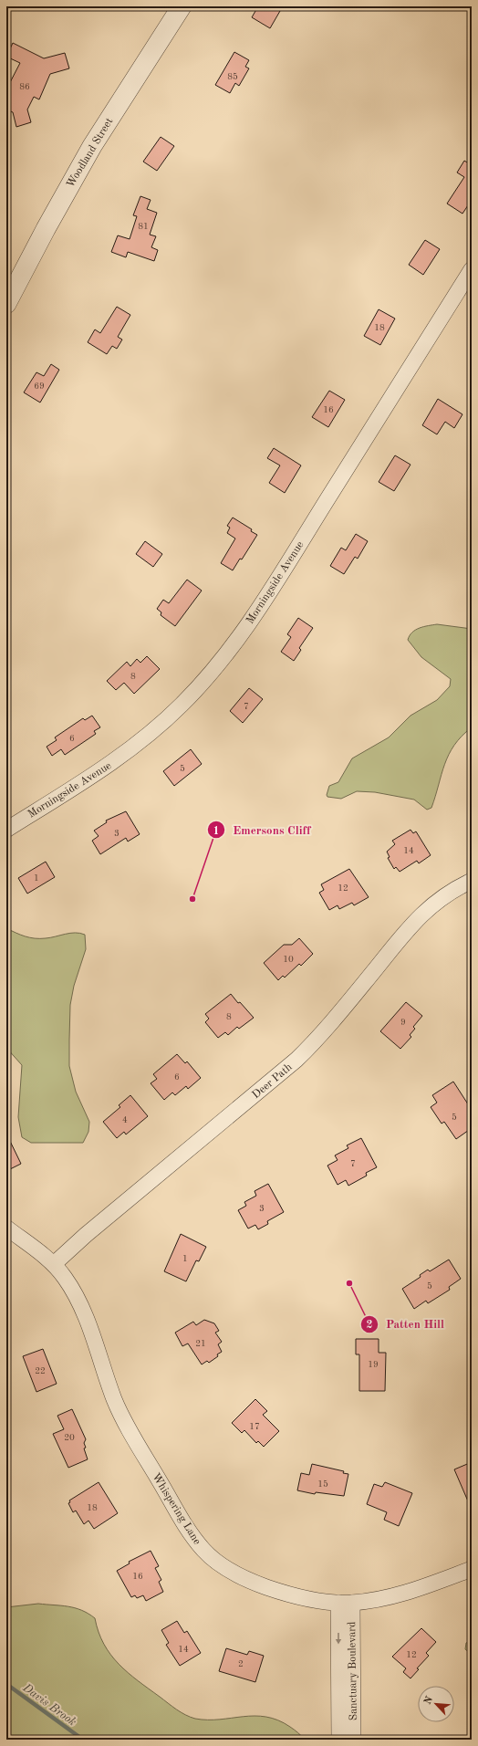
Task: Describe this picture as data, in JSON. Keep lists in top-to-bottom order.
{
  "streets": {
    "street": [
      "Woodland Street",
      "Morningside Avenue",
      "Deer Path",
      "Whispering Lane",
      "Sanctuary Boulevard"
    ]
  },
  "crossings": [
    ["Deer Path", "Whispering Lane"],
    ["Whispering Lane", "Sanctuary Boulevard"]
  ],
  "water": ["Davis Brook"],
  "places": ["Emersons Cliff", "Patten Hill"],
  "house_numbers": [
    "85",
    "86",
    "81",
    "18",
    "69",
    "16",
    "8",
    "7",
    "6",
    "5",
    "3",
    "14",
    "1",
    "12",
    "10",
    "8",
    "9",
    "6",
    "5",
    "4",
    "7",
    "3",
    "1",
    "5",
    "21",
    "19",
    "22",
    "17",
    "20",
    "15",
    "18",
    "16",
    "14",
    "12",
    "2"
  ],
  "north": "top left"
}
